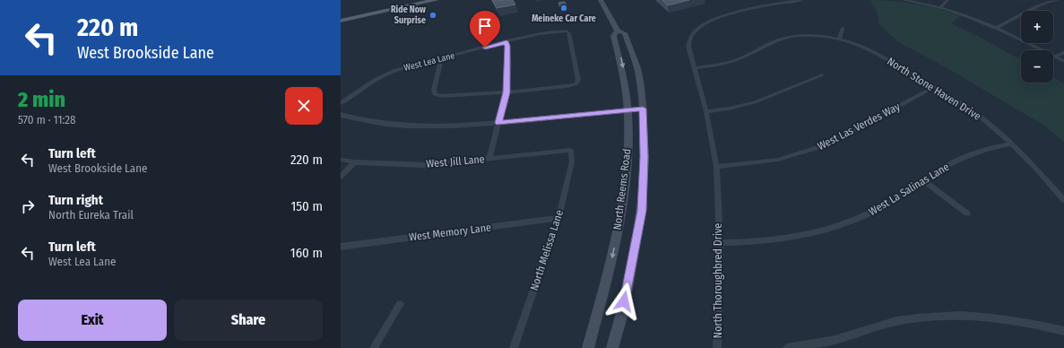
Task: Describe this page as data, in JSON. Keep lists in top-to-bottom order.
{
  "streets": {
    "main road": ["North Reems Road"],
    "street": [
      "West Lea Lane",
      "North Stone Haven Drive",
      "West Las Verdes Way",
      "West Jill Lane",
      "West La Salinas Lane",
      "West Memory Lane",
      "North Melissa Lane",
      "North Thoroughbred Drive"
    ]
  },
  "crossings": [
    ["North Stone Haven Drive", "West Las Verdes Way"],
    ["North Stone Haven Drive", "West La Salinas Lane"],
    ["North Stone Haven Drive", "North Thoroughbred Drive"],
    ["West Las Verdes Way", "North Thoroughbred Drive"],
    ["West Jill Lane", "North Melissa Lane"],
    ["West La Salinas Lane", "North Thoroughbred Drive"],
    ["West Memory Lane", "North Melissa Lane"]
  ],
  "places": ["Meineke Car Care", "Ride Now Surprise"],
  "page": {
    "turn": ["220 m", "West Brookside Lane"],
    "map_buttons": ["+", "−"],
    "heading": ["2 min", "570 m · 11:28"],
    "list": [
      {
        "name": "Turn left",
        "note": "West Brookside Lane",
        "value": "220 m"
      },
      {
        "name": "Turn right",
        "note": "North Eureka Trail",
        "value": "150 m"
      },
      {
        "name": "Turn left",
        "note": "West Lea Lane",
        "value": "160 m"
      }
    ],
    "buttons": ["Exit", "Share"]
  }
}
